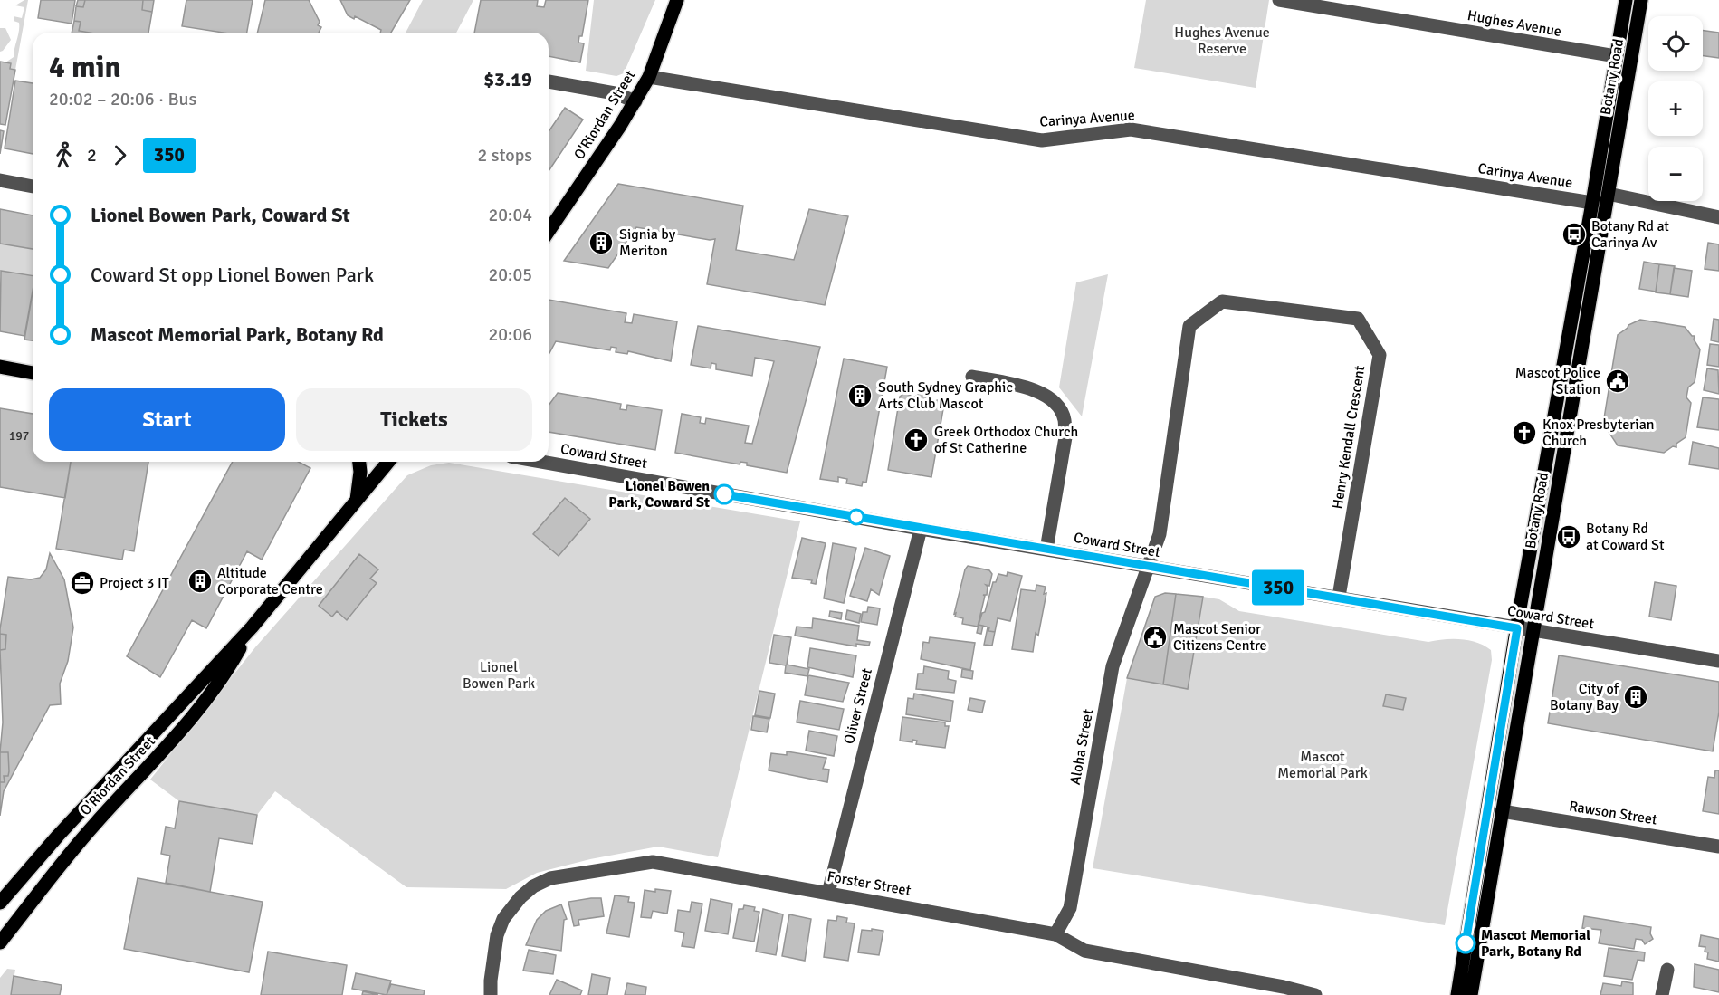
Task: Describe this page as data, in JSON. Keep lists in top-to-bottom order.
{
  "streets": {
    "main road": ["Botany Road", "O'Riordan Street"],
    "street": [
      "Hughes Avenue",
      "Carinya Avenue",
      "Henry Kendall Crescent",
      "Coward Street",
      "Oliver Street",
      "Aloha Street",
      "Rawson Street",
      "Forster Street"
    ]
  },
  "crossings": [
    ["Hughes Avenue", "Botany Road"],
    ["Botany Road", "Carinya Avenue"],
    ["Botany Road", "Coward Street"],
    ["Botany Road", "Rawson Street"],
    ["O'Riordan Street", "Carinya Avenue"],
    ["Henry Kendall Crescent", "Coward Street"],
    ["Henry Kendall Crescent", "Aloha Street"],
    ["Coward Street", "Oliver Street"],
    ["Coward Street", "Aloha Street"],
    ["Oliver Street", "Forster Street"],
    ["Aloha Street", "Forster Street"]
  ],
  "parks": ["Hughes Avenue Reserve", "Lionel Bowen Park", "Mascot Memorial Park"],
  "places": {
    "bus stop": ["Botany Rd at Carinya Av", "Botany Rd at Coward St"],
    "building": [
      "Signia by Meriton",
      "South Sydney Graphic Arts Club Mascot",
      "Altitude Corporate Centre",
      "City of Botany Bay"
    ],
    "public building": ["Mascot Police Station", "Mascot Senior Citizens Centre"],
    "church": ["Knox Presbyterian Church", "Greek Orthodox Church of St Catherine"],
    "other": ["Lionel Bowen Park, Coward St", "Mascot Memorial Park, Botany Rd"],
    "office": ["Project 3 IT"]
  },
  "lines": ["bus line 350"],
  "house_numbers": ["197"],
  "page": {
    "on_map": "350",
    "map_buttons": ["+", "−"],
    "heading": ["4 min", "20:02 – 20:06 · Bus", "$3.19"],
    "legs": ["2", "350", "2 stops"],
    "list": [
      {
        "name": "Lionel Bowen Park, Coward St",
        "value": "20:04"
      },
      {
        "name": "Coward St opp Lionel Bowen Park",
        "value": "20:05"
      },
      {
        "name": "Mascot Memorial Park, Botany Rd",
        "value": "20:06"
      }
    ],
    "buttons": ["Start", "Tickets"]
  }
}
